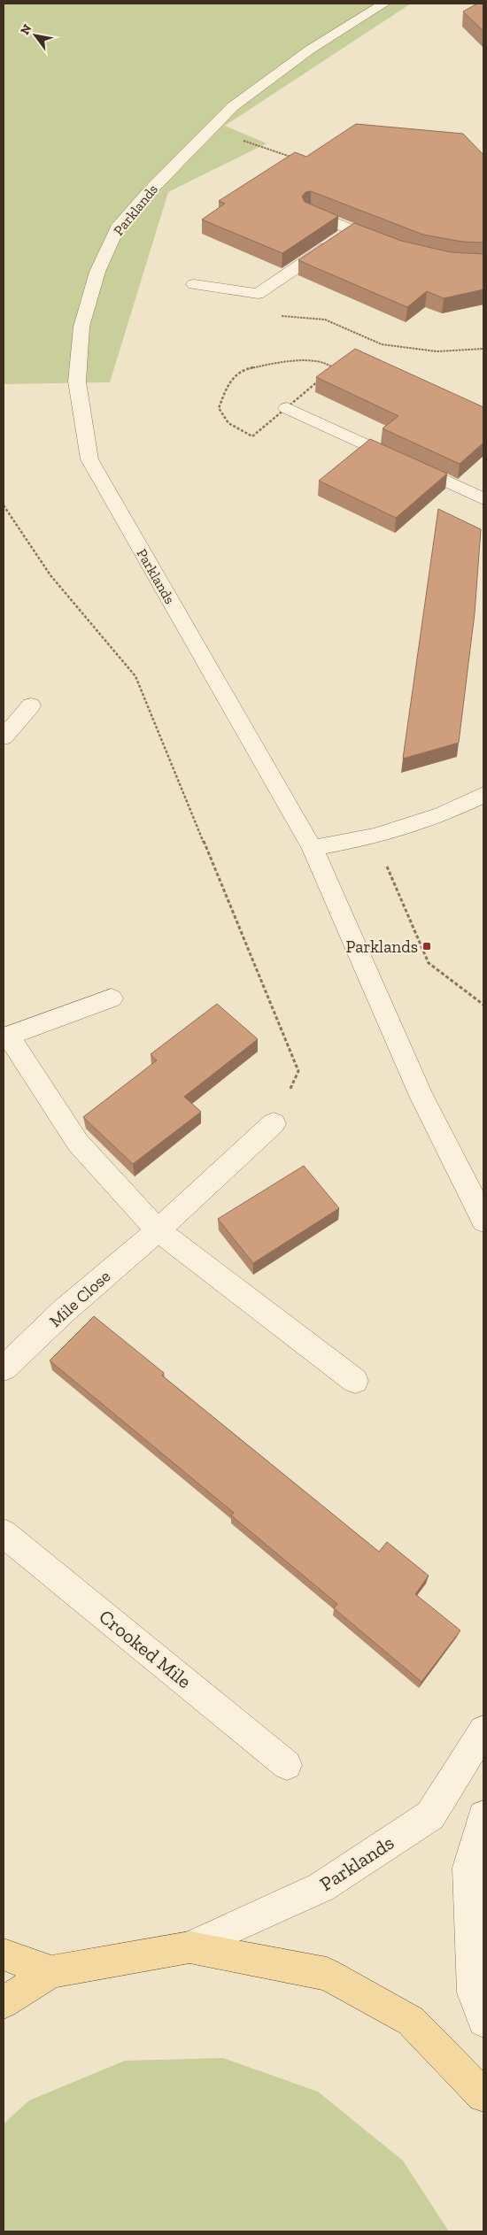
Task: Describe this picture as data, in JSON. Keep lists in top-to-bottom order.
{
  "streets": {
    "street": ["Parklands", "Mile Close", "Crooked Mile"]
  },
  "places": {
    "transit": ["Parklands"]
  },
  "north": "top left"
}
